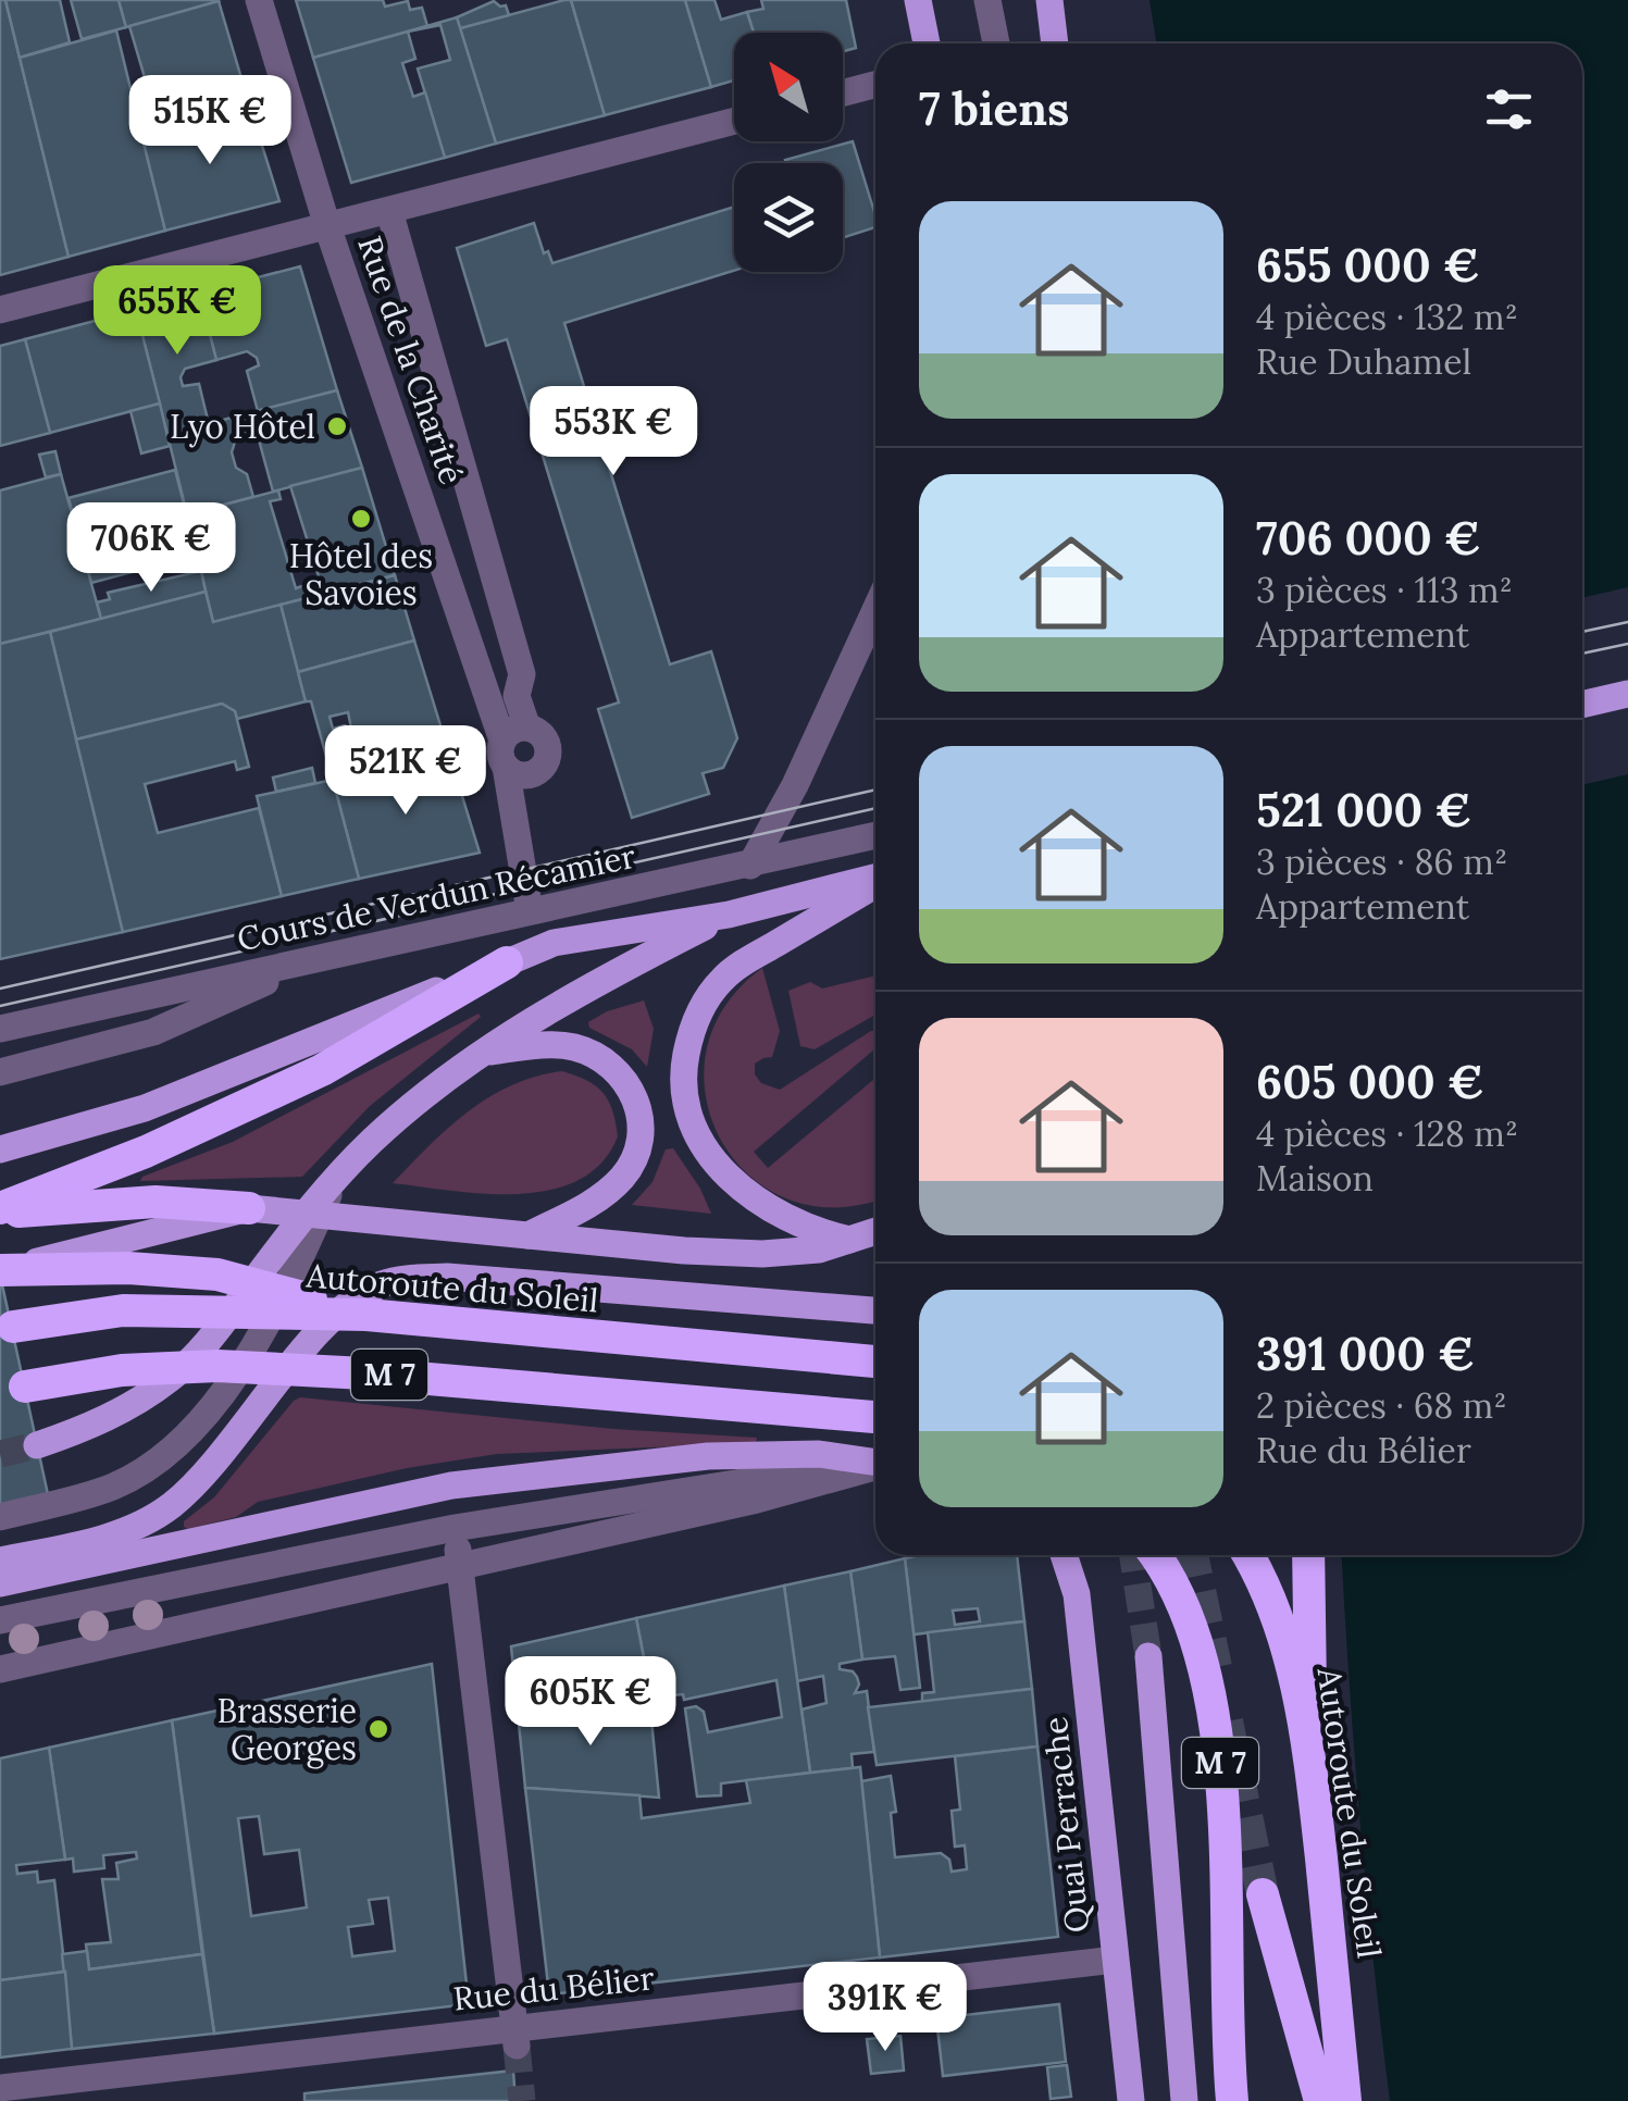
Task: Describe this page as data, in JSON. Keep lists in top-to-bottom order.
{
  "streets": {
    "highway": ["Autoroute du Soleil", "M 7"],
    "main road": ["Quai Perrache"],
    "street": ["Rue de la Charité", "Cours de Verdun Récamier", "Rue du Bélier"]
  },
  "crossings": [
    ["Rue de la Charité", "Cours de Verdun Récamier"],
    ["Quai Perrache", "Rue du Bélier"]
  ],
  "places": ["Lyo Hôtel", "Hôtel des Savoies", "Brasserie Georges"],
  "north": "top left",
  "page": {
    "heading": "7 biens",
    "price": [
      "515K €",
      "655K €",
      "553K €",
      "706K €",
      "521K €",
      "605K €",
      "391K €"
    ],
    "list": [
      {
        "name": "655 000 €",
        "note": "4 pièces · 132 m² · Rue Duhamel"
      },
      {
        "name": "706 000 €",
        "note": "3 pièces · 113 m² · Appartement"
      },
      {
        "name": "521 000 €",
        "note": "3 pièces · 86 m² · Appartement"
      },
      {
        "name": "605 000 €",
        "note": "4 pièces · 128 m² · Maison"
      },
      {
        "name": "391 000 €",
        "note": "2 pièces · 68 m² · Rue du Bélier"
      }
    ]
  }
}
